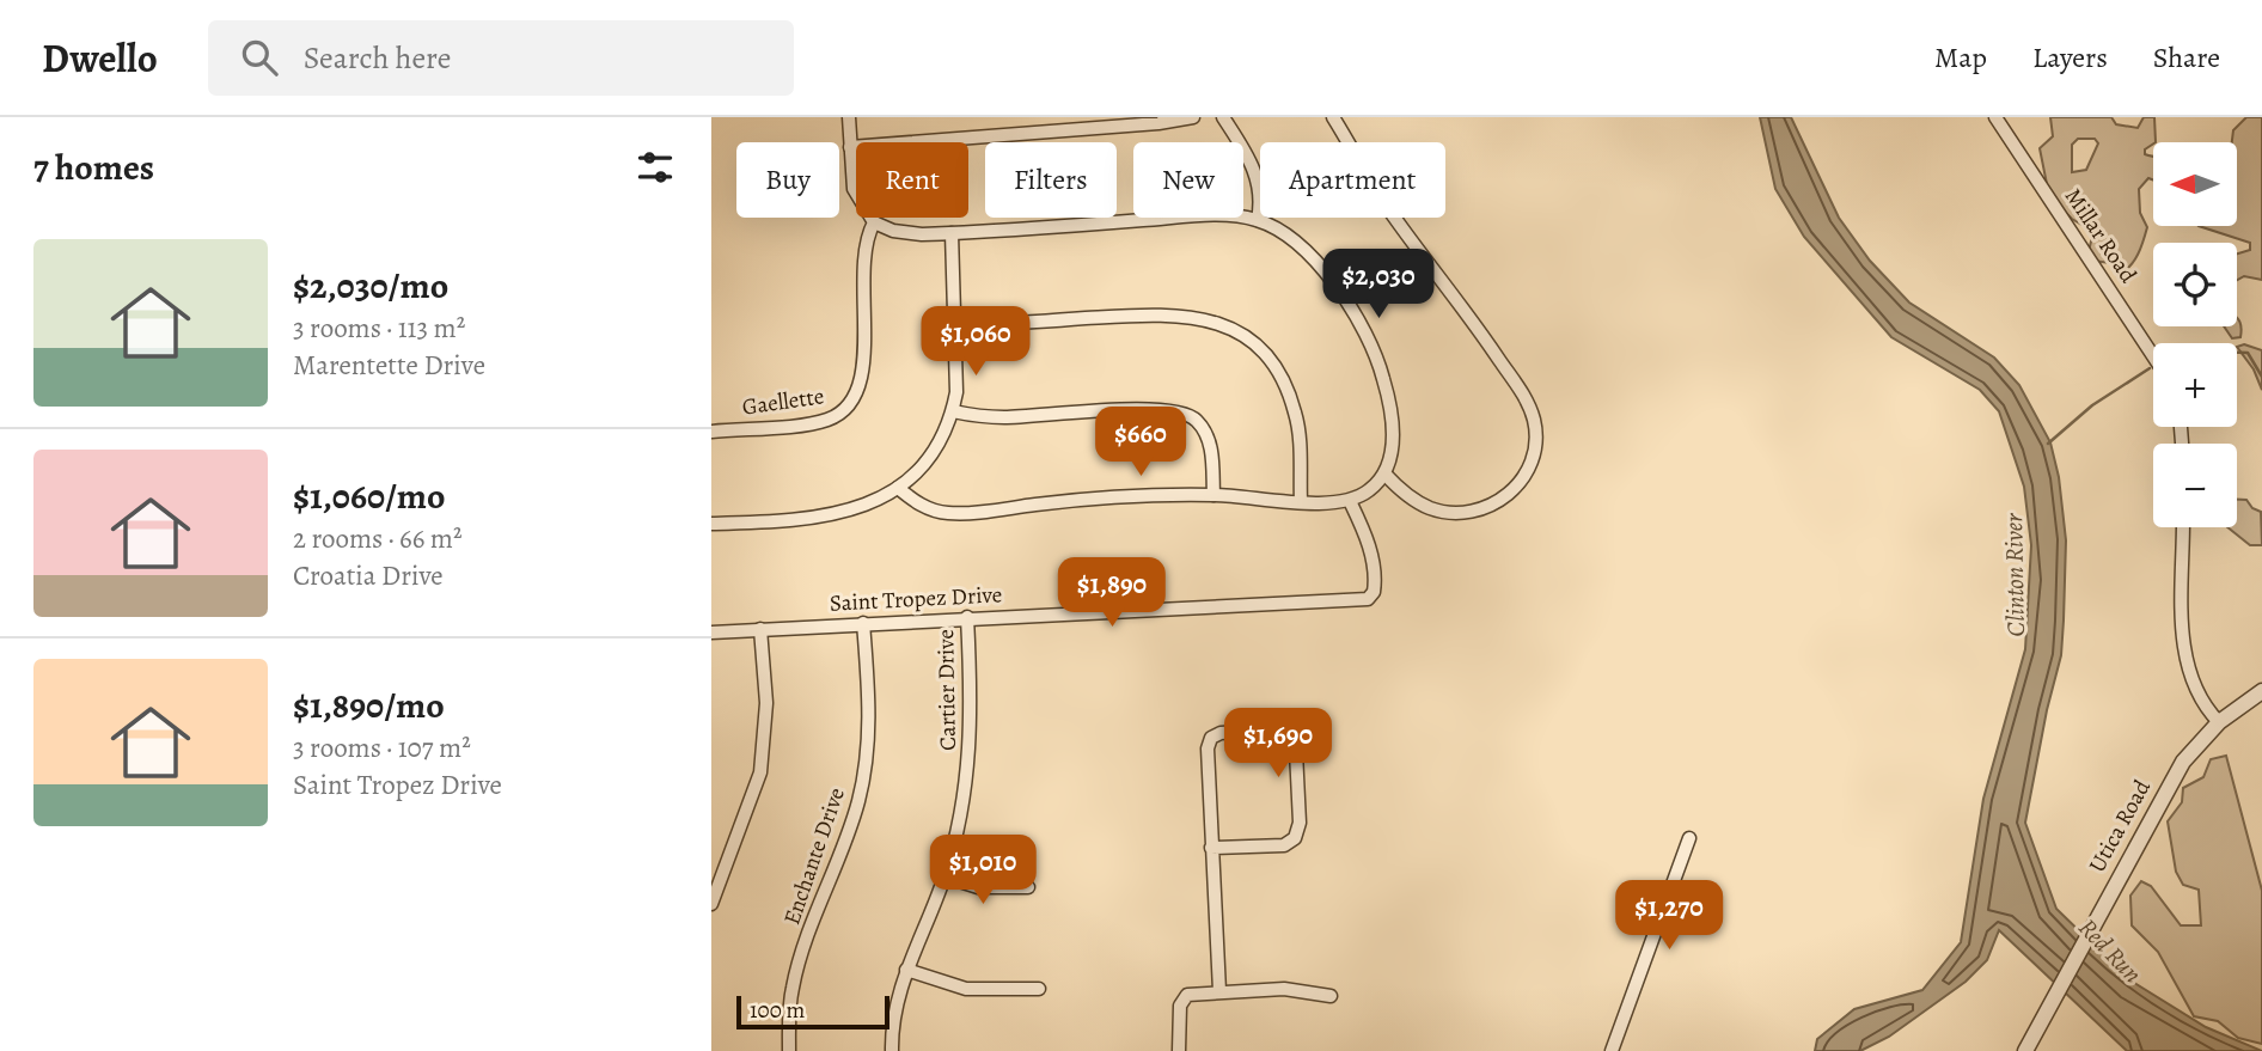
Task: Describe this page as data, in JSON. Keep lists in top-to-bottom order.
{
  "streets": {
    "street": [
      "Millar Road",
      "Gaellette",
      "Saint Tropez Drive",
      "Cartier Drive",
      "Utica Road",
      "Enchante Drive"
    ]
  },
  "crossings": [
    ["Saint Tropez Drive", "Cartier Drive"],
    ["Saint Tropez Drive", "Enchante Drive"]
  ],
  "water": ["Clinton River", "Red Run"],
  "scale_bar": "100 m",
  "north": "left",
  "page": {
    "header": "Dwello",
    "search": "Search here",
    "nav": ["Map", "Layers", "Share"],
    "heading": "7 homes",
    "map_buttons": ["+", "−"],
    "chip": [
      "Buy",
      "Rent",
      "Filters",
      "New",
      "Apartment"
    ],
    "list": [
      {
        "name": "$2,030/mo",
        "note": "3 rooms · 113 m² · Marentette Drive"
      },
      {
        "name": "$1,060/mo",
        "note": "2 rooms · 66 m² · Croatia Drive"
      },
      {
        "name": "$1,890/mo",
        "note": "3 rooms · 107 m² · Saint Tropez Drive"
      }
    ],
    "price": [
      "$2,030",
      "$1,060",
      "$660",
      "$1,890",
      "$1,690",
      "$1,010",
      "$1,270"
    ],
    "scale": "100 m"
  }
}
